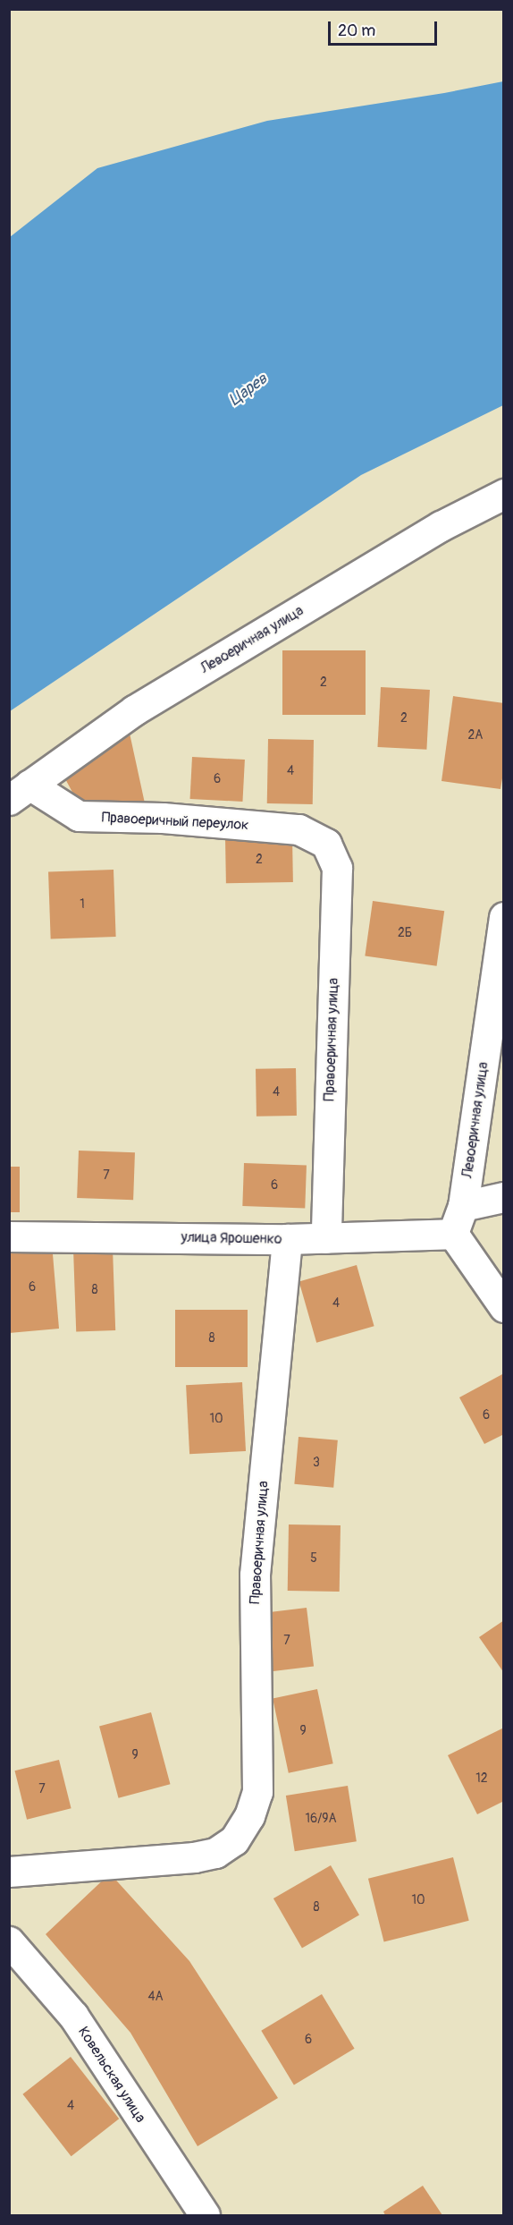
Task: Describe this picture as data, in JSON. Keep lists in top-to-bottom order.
{
  "streets": {
    "street": [
      "Левоеричная улица",
      "Правоеричный переулок",
      "Правоеричная улица",
      "улица Ярошенко",
      "Ковельская улица"
    ]
  },
  "crossings": [
    ["Левоеричная улица", "Правоеричный переулок"],
    ["Левоеричная улица", "улица Ярошенко"],
    ["Правоеричный переулок", "Правоеричная улица"],
    ["Правоеричная улица", "улица Ярошенко"]
  ],
  "water": ["Царев"],
  "house_numbers": [
    "2",
    "2",
    "2А",
    "4",
    "6",
    "2",
    "1",
    "2Б",
    "4",
    "7",
    "6",
    "6",
    "8",
    "4",
    "8",
    "6",
    "10",
    "3",
    "5",
    "7",
    "9",
    "9",
    "12",
    "7",
    "16/9А",
    "10",
    "8",
    "4А",
    "6",
    "4"
  ],
  "scale_bar": "20 m"
}
